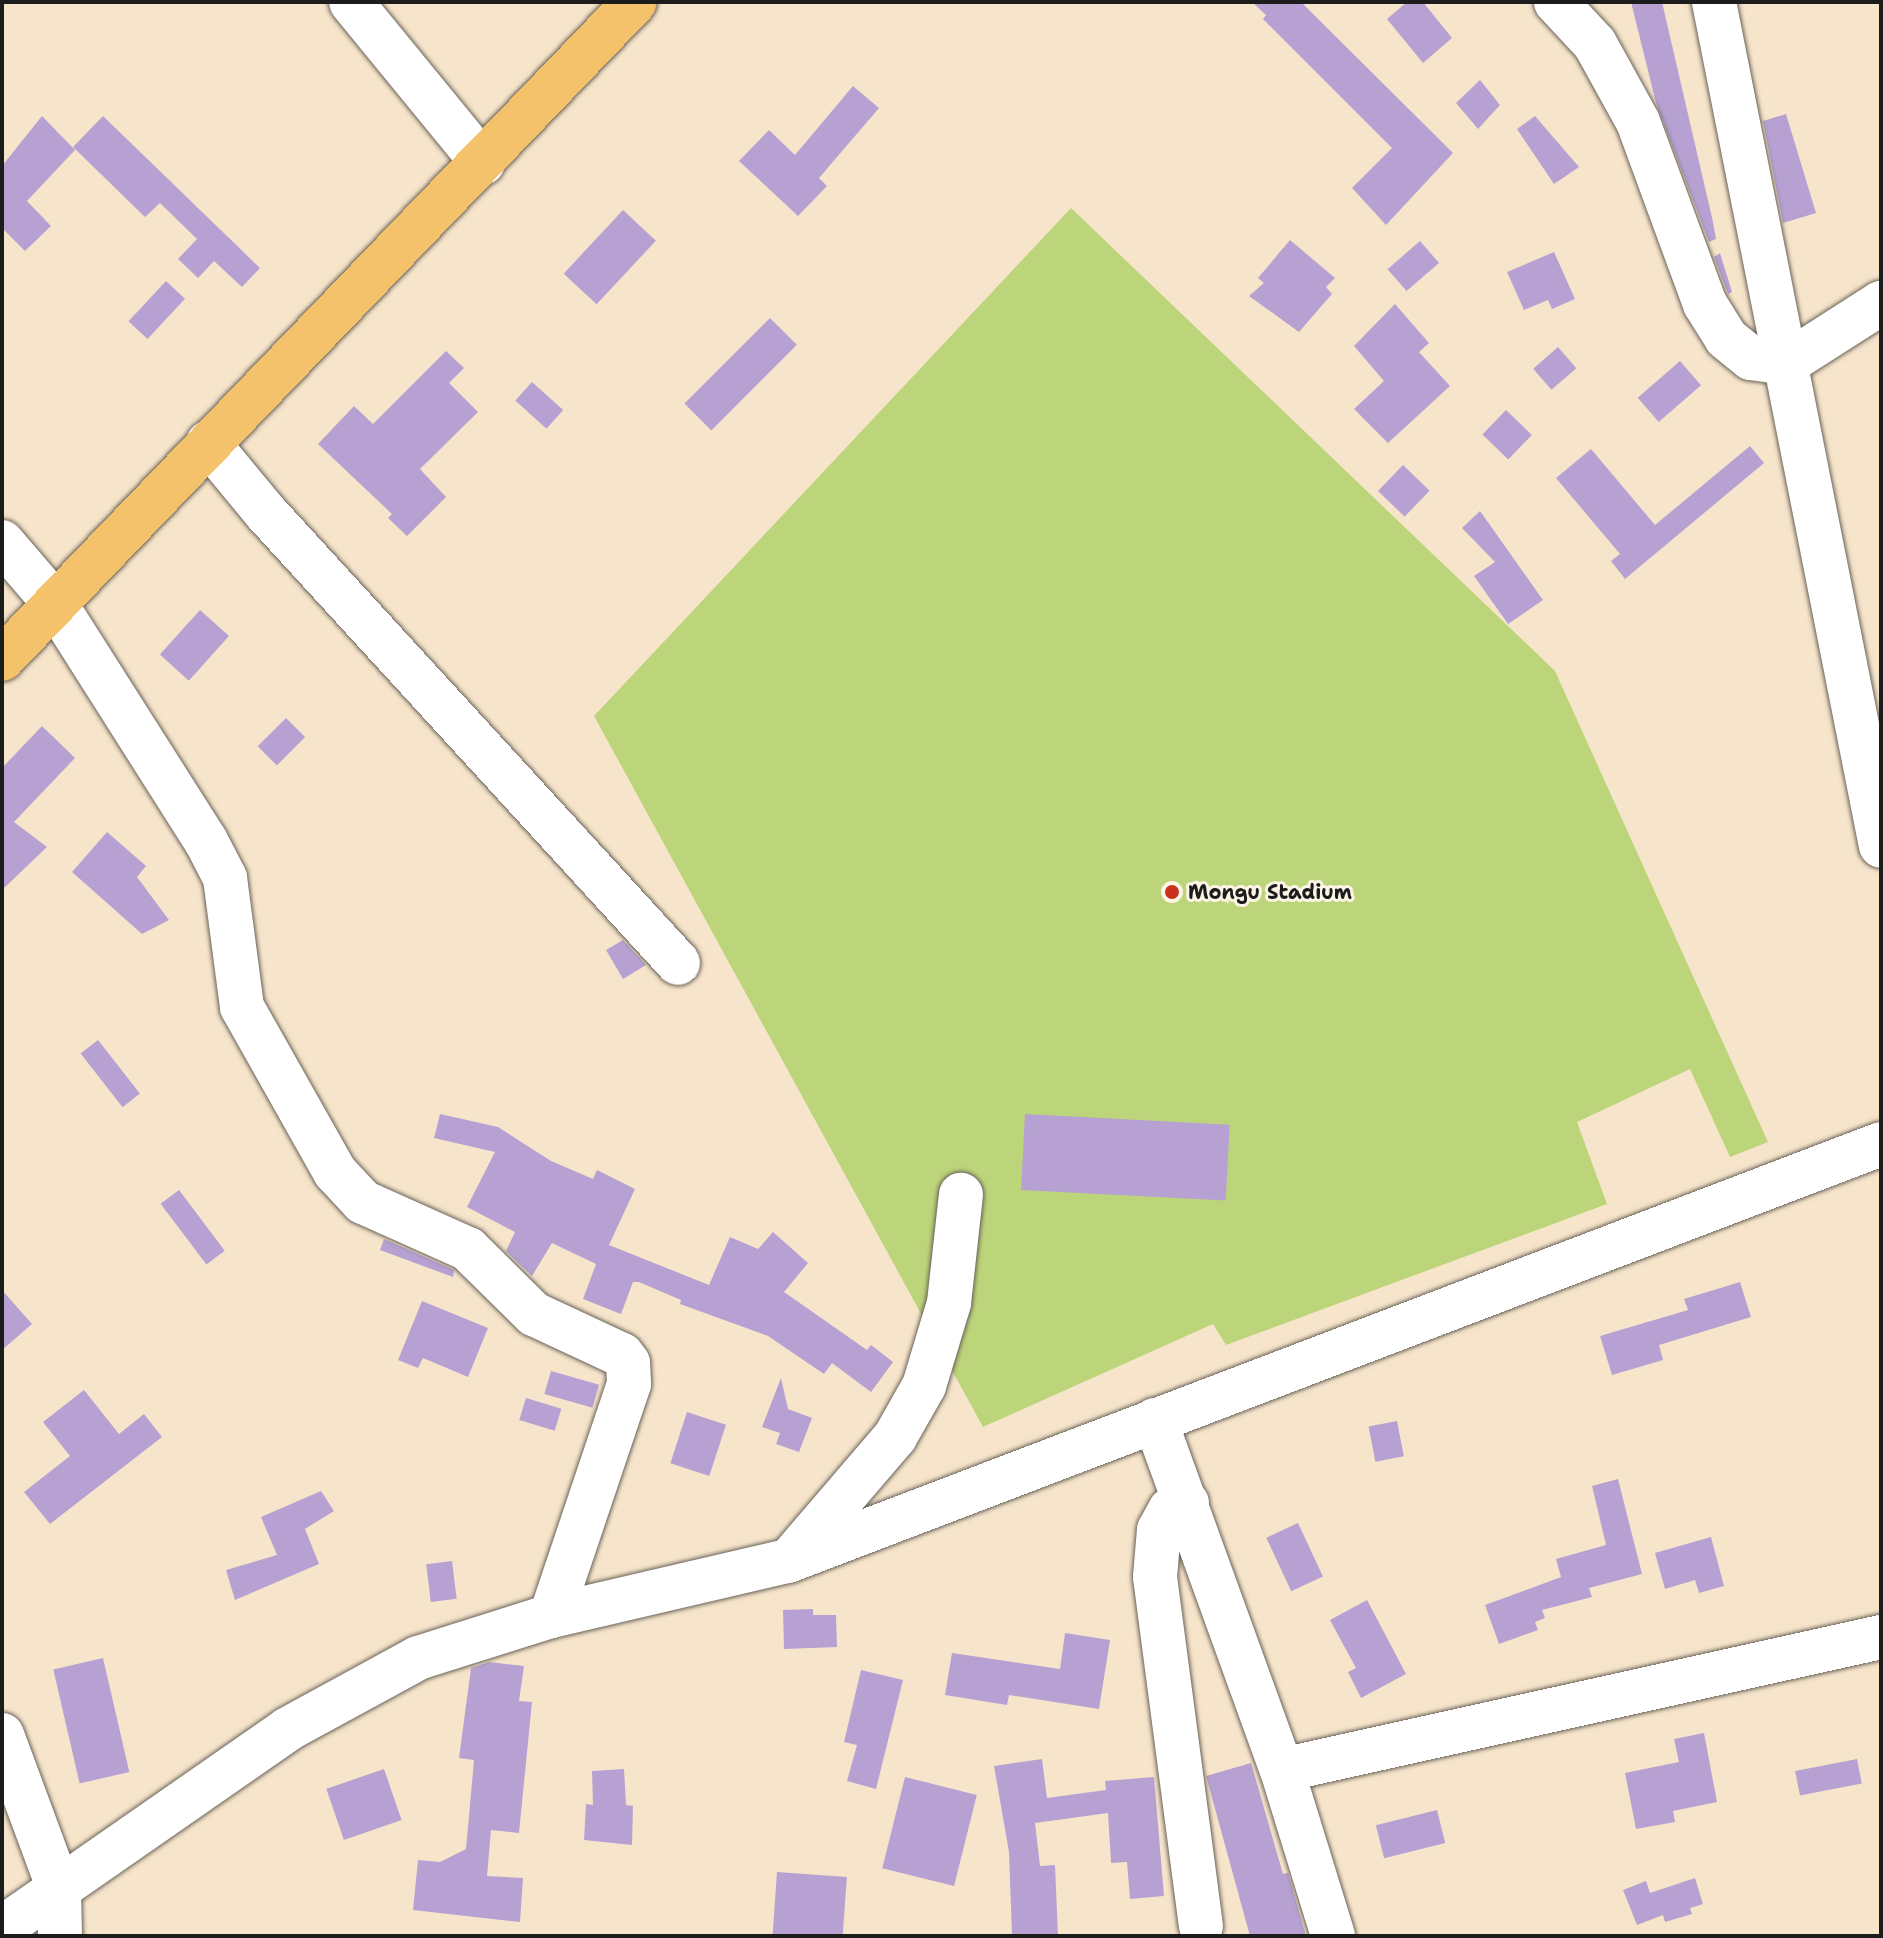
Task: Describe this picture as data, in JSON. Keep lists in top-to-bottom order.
{
  "places": ["Mongu Stadium"]
}
